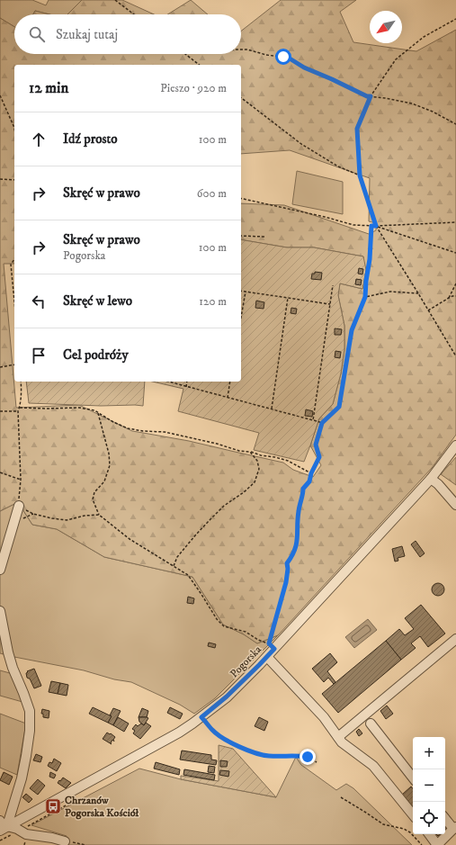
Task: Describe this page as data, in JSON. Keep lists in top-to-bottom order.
{
  "streets": {
    "street": ["Pogorska"]
  },
  "places": {
    "bus stop": ["Chrzanów Pogorska Kościół"]
  },
  "north": "bottom left",
  "page": {
    "search": "Szukaj tutaj",
    "heading": ["12 min", "Pieszo · 920 m"],
    "list": [
      ["Idź prosto", "100 m"],
      ["Skręć w prawo", "600 m"],
      ["Skręć w prawo", "Pogorska", "100 m"],
      ["Skręć w lewo", "120 m"],
      "Cel podróży"
    ],
    "map_buttons": ["+", "−"]
  }
}
